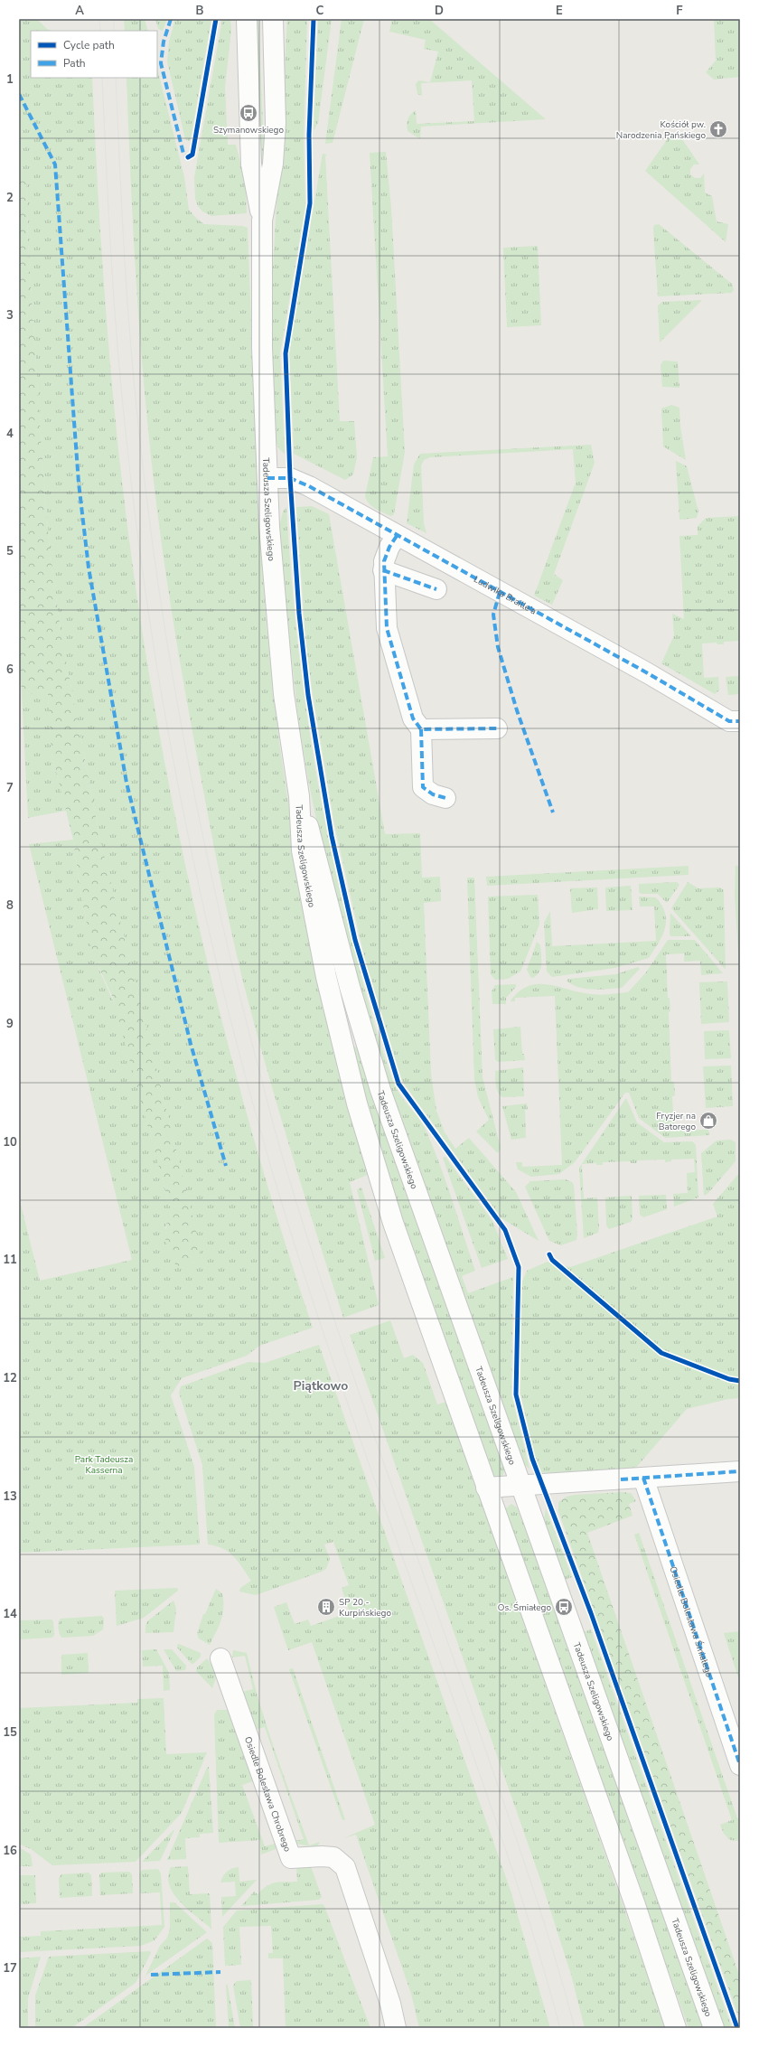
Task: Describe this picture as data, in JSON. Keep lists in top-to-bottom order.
{
  "streets": {
    "street": [
      "Tadeusza Szeligowskiego",
      "Ludwika Braille'a",
      "Osiedle Bolesława Śmiałego",
      "Osiedle Bolesława Chrobrego"
    ]
  },
  "crossings": [
    ["Tadeusza Szeligowskiego", "Ludwika Braille'a"]
  ],
  "districts": ["Piątkowo"],
  "parks": ["Park Tadeusza Kasserna"],
  "places": {
    "bus stop": ["Szymanowskiego", "Os. Śmiałego"],
    "church": ["Kościół pw. Narodzenia Pańskiego"],
    "shop": ["Fryzjer na Batorego"],
    "building": ["SP 20 - Kurpińskiego"]
  },
  "legend": ["Cycle path", "Path"],
  "grid": {
    "columns": [
      "A",
      "B",
      "C",
      "D",
      "E",
      "F"
    ],
    "rows": [
      "1",
      "2",
      "3",
      "4",
      "5",
      "6",
      "7",
      "8",
      "9",
      "10",
      "11",
      "12",
      "13",
      "14",
      "15",
      "16",
      "17"
    ]
  }
}
